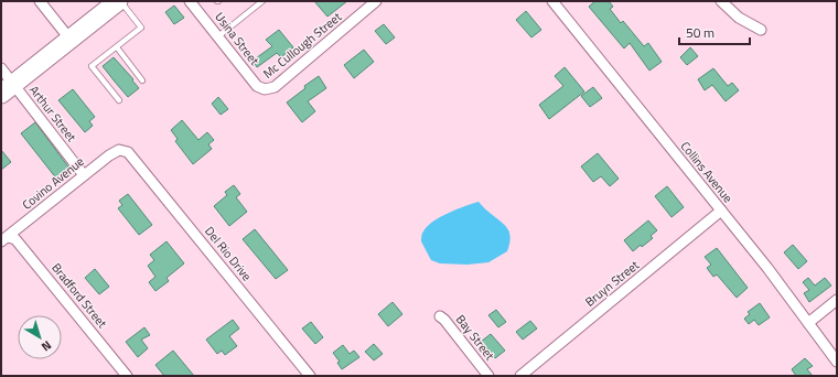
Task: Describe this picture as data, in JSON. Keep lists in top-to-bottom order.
{
  "streets": {
    "street": [
      "Usina Street",
      "Mc Cullough Street",
      "Arthur Street",
      "Collins Avenue",
      "Covino Avenue",
      "Del Rio Drive",
      "Bruyn Street",
      "Bradford Street",
      "Bay Street"
    ]
  },
  "crossings": [
    ["Usina Street", "Mc Cullough Street"],
    ["Arthur Street", "Covino Avenue"],
    ["Collins Avenue", "Bruyn Street"],
    ["Covino Avenue", "Del Rio Drive"],
    ["Covino Avenue", "Bradford Street"]
  ],
  "scale_bar": "50 m",
  "north": "bottom right"
}
